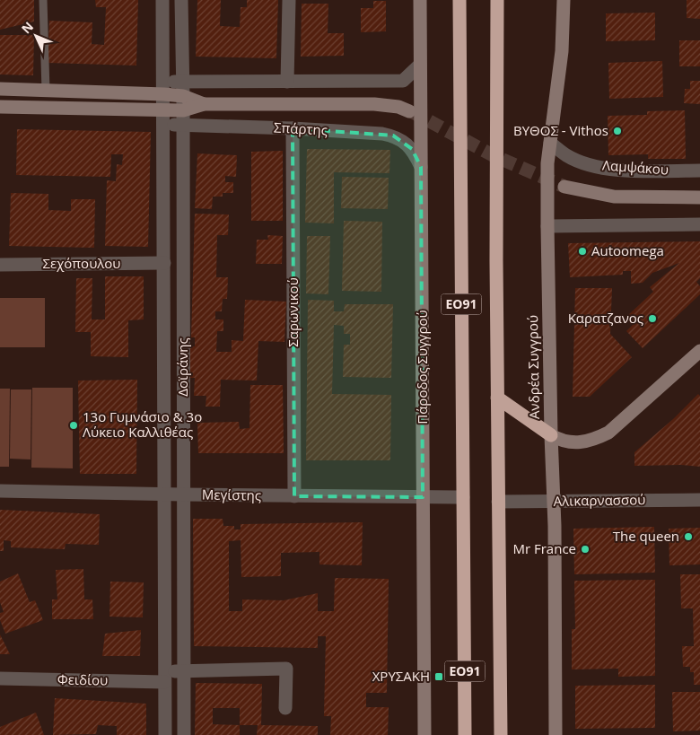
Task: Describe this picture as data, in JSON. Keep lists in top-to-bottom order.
{
  "streets": {
    "highway": ["ΕΟ91"],
    "street": [
      "Σπάρτης",
      "Λαμψάκου",
      "Σεχόπουλου",
      "Σαρωνικού",
      "Δοϊράνης",
      "Πάροδος Συγγρού",
      "Ανδρέα Συγγρού",
      "Μεγίστης",
      "Αλικαρνασσού",
      "Φειδίου"
    ]
  },
  "crossings": [
    ["Σπάρτης", "Σαρωνικού"],
    ["Σπάρτης", "Δοϊράνης"],
    ["Σπάρτης", "Πάροδος Συγγρού"],
    ["Λαμψάκου", "Ανδρέα Συγγρού"],
    ["Σεχόπουλου", "Δοϊράνης"],
    ["ΕΟ91", "Μεγίστης"],
    ["ΕΟ91", "Αλικαρνασσού"],
    ["Σαρωνικού", "Μεγίστης"],
    ["Δοϊράνης", "Μεγίστης"],
    ["Δοϊράνης", "Φειδίου"],
    ["Πάροδος Συγγρού", "Μεγίστης"],
    ["Ανδρέα Συγγρού", "Αλικαρνασσού"]
  ],
  "places": {
    "other": [
      "ΒΥΘΟΣ - Vithos",
      "Autoomega",
      "Καρατζανος",
      "13ο Γυμνάσιο & 3ο Λύκειο Καλλιθέας",
      "The queen",
      "Mr France"
    ],
    "transit": ["ΧΡΥΣΑΚΗ"]
  },
  "north": "top left"
}
